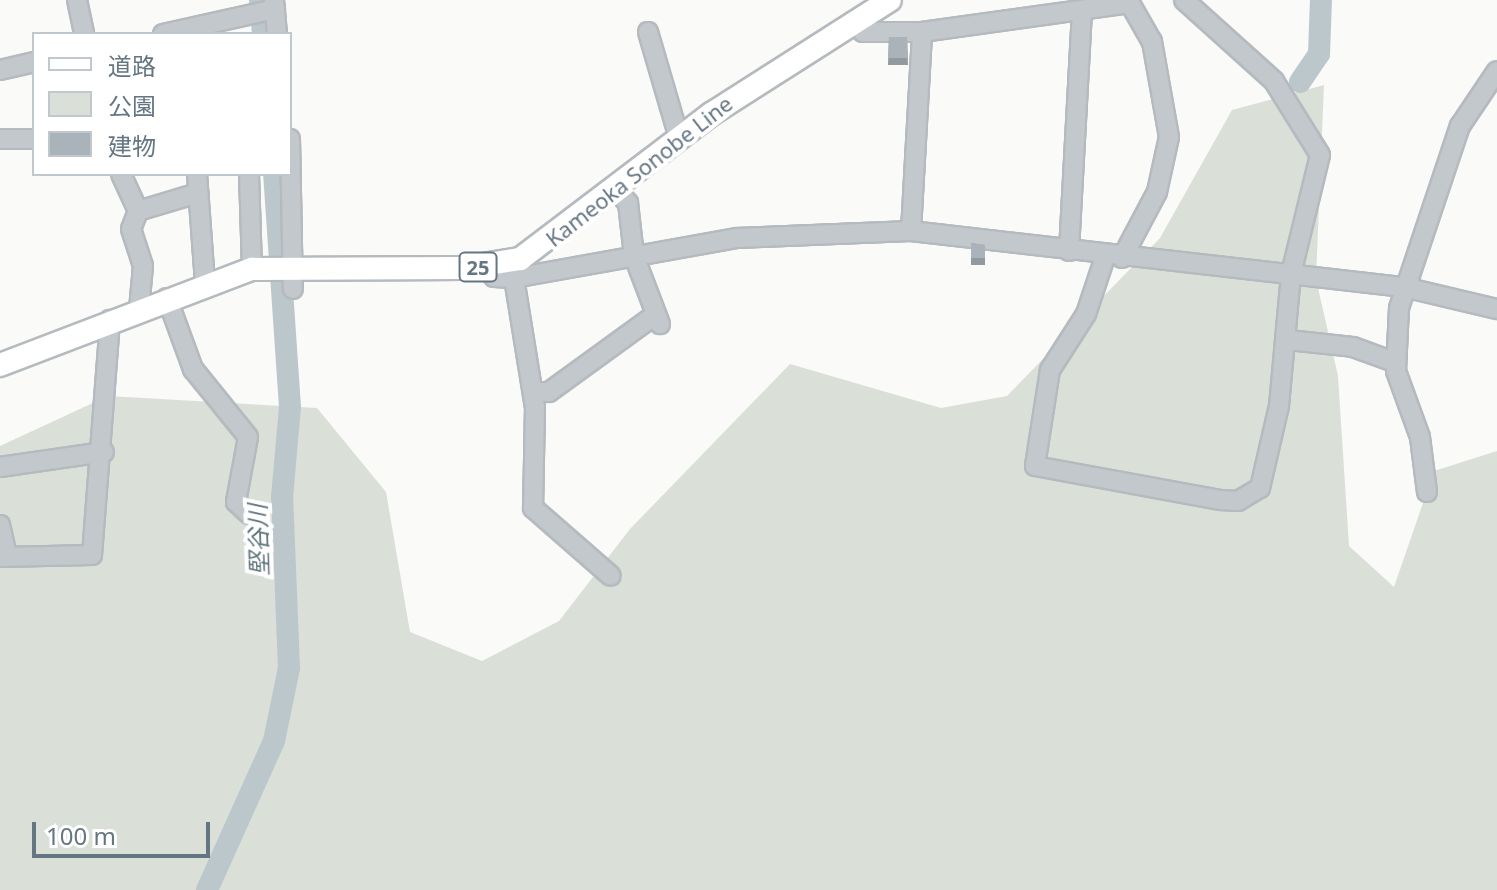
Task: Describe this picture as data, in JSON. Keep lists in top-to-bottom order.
{
  "streets": {
    "main road": ["Kameoka Sonobe Line", "25"]
  },
  "water": ["堅谷川"],
  "legend": ["道路", "公園", "建物"],
  "scale_bar": "100 m"
}
